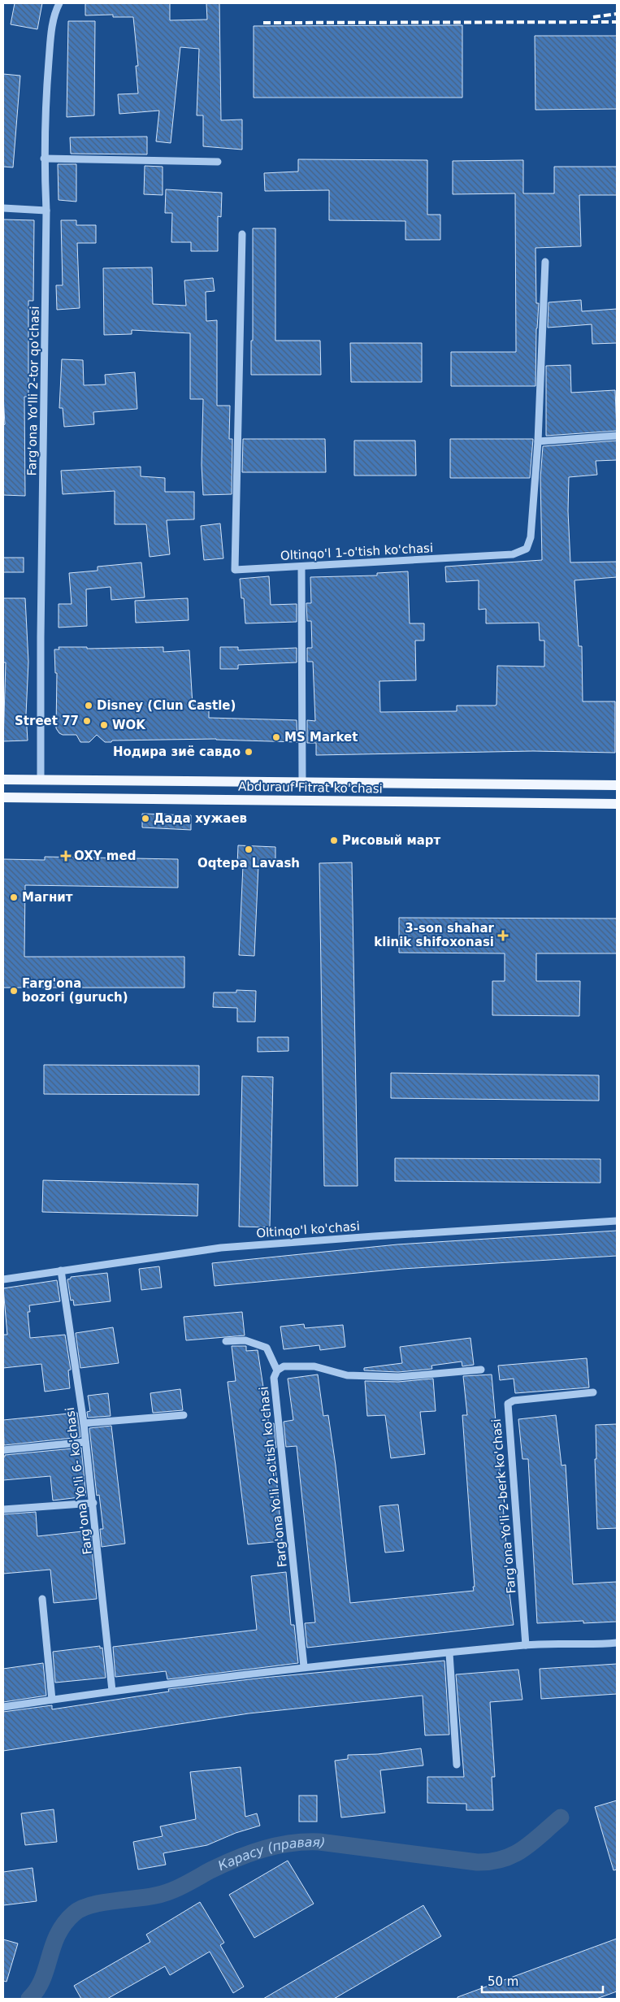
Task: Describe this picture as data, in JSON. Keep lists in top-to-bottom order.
{
  "streets": {
    "main road": ["Abdurauf Fitrat ko'chasi"],
    "street": [
      "Farg'ona Yo'lli 2-tor qo'chasi",
      "Oltinqo'l 1-o'tish ko'chasi",
      "Oltinqo'l ko'chasi",
      "Farg'ona Yo'li 2-o'tish ko'chasi",
      "Farg'ona Yo'li 6- ko'chasi",
      "Farg'ona Yo'li 2-berk ko'chasi"
    ]
  },
  "crossings": [
    ["Farg'ona Yo'lli 2-tor qo'chasi", "Abdurauf Fitrat ko'chasi"],
    ["Oltinqo'l ko'chasi", "Farg'ona Yo'li 6- ko'chasi"]
  ],
  "water": ["Карасу (правая)"],
  "places": {
    "other": [
      "Disney (Clun Castle)",
      "Street 77",
      "WOK",
      "MS Market",
      "Нодира зиё савдо",
      "Дада хужаев",
      "Рисовый март",
      "Oqtepa Lavash",
      "Магнит",
      "Farg'ona bozori (guruch)"
    ],
    "health": ["OXY med", "3-son shahar klinik shifoxonasi"]
  },
  "scale_bar": "50 m"
}
